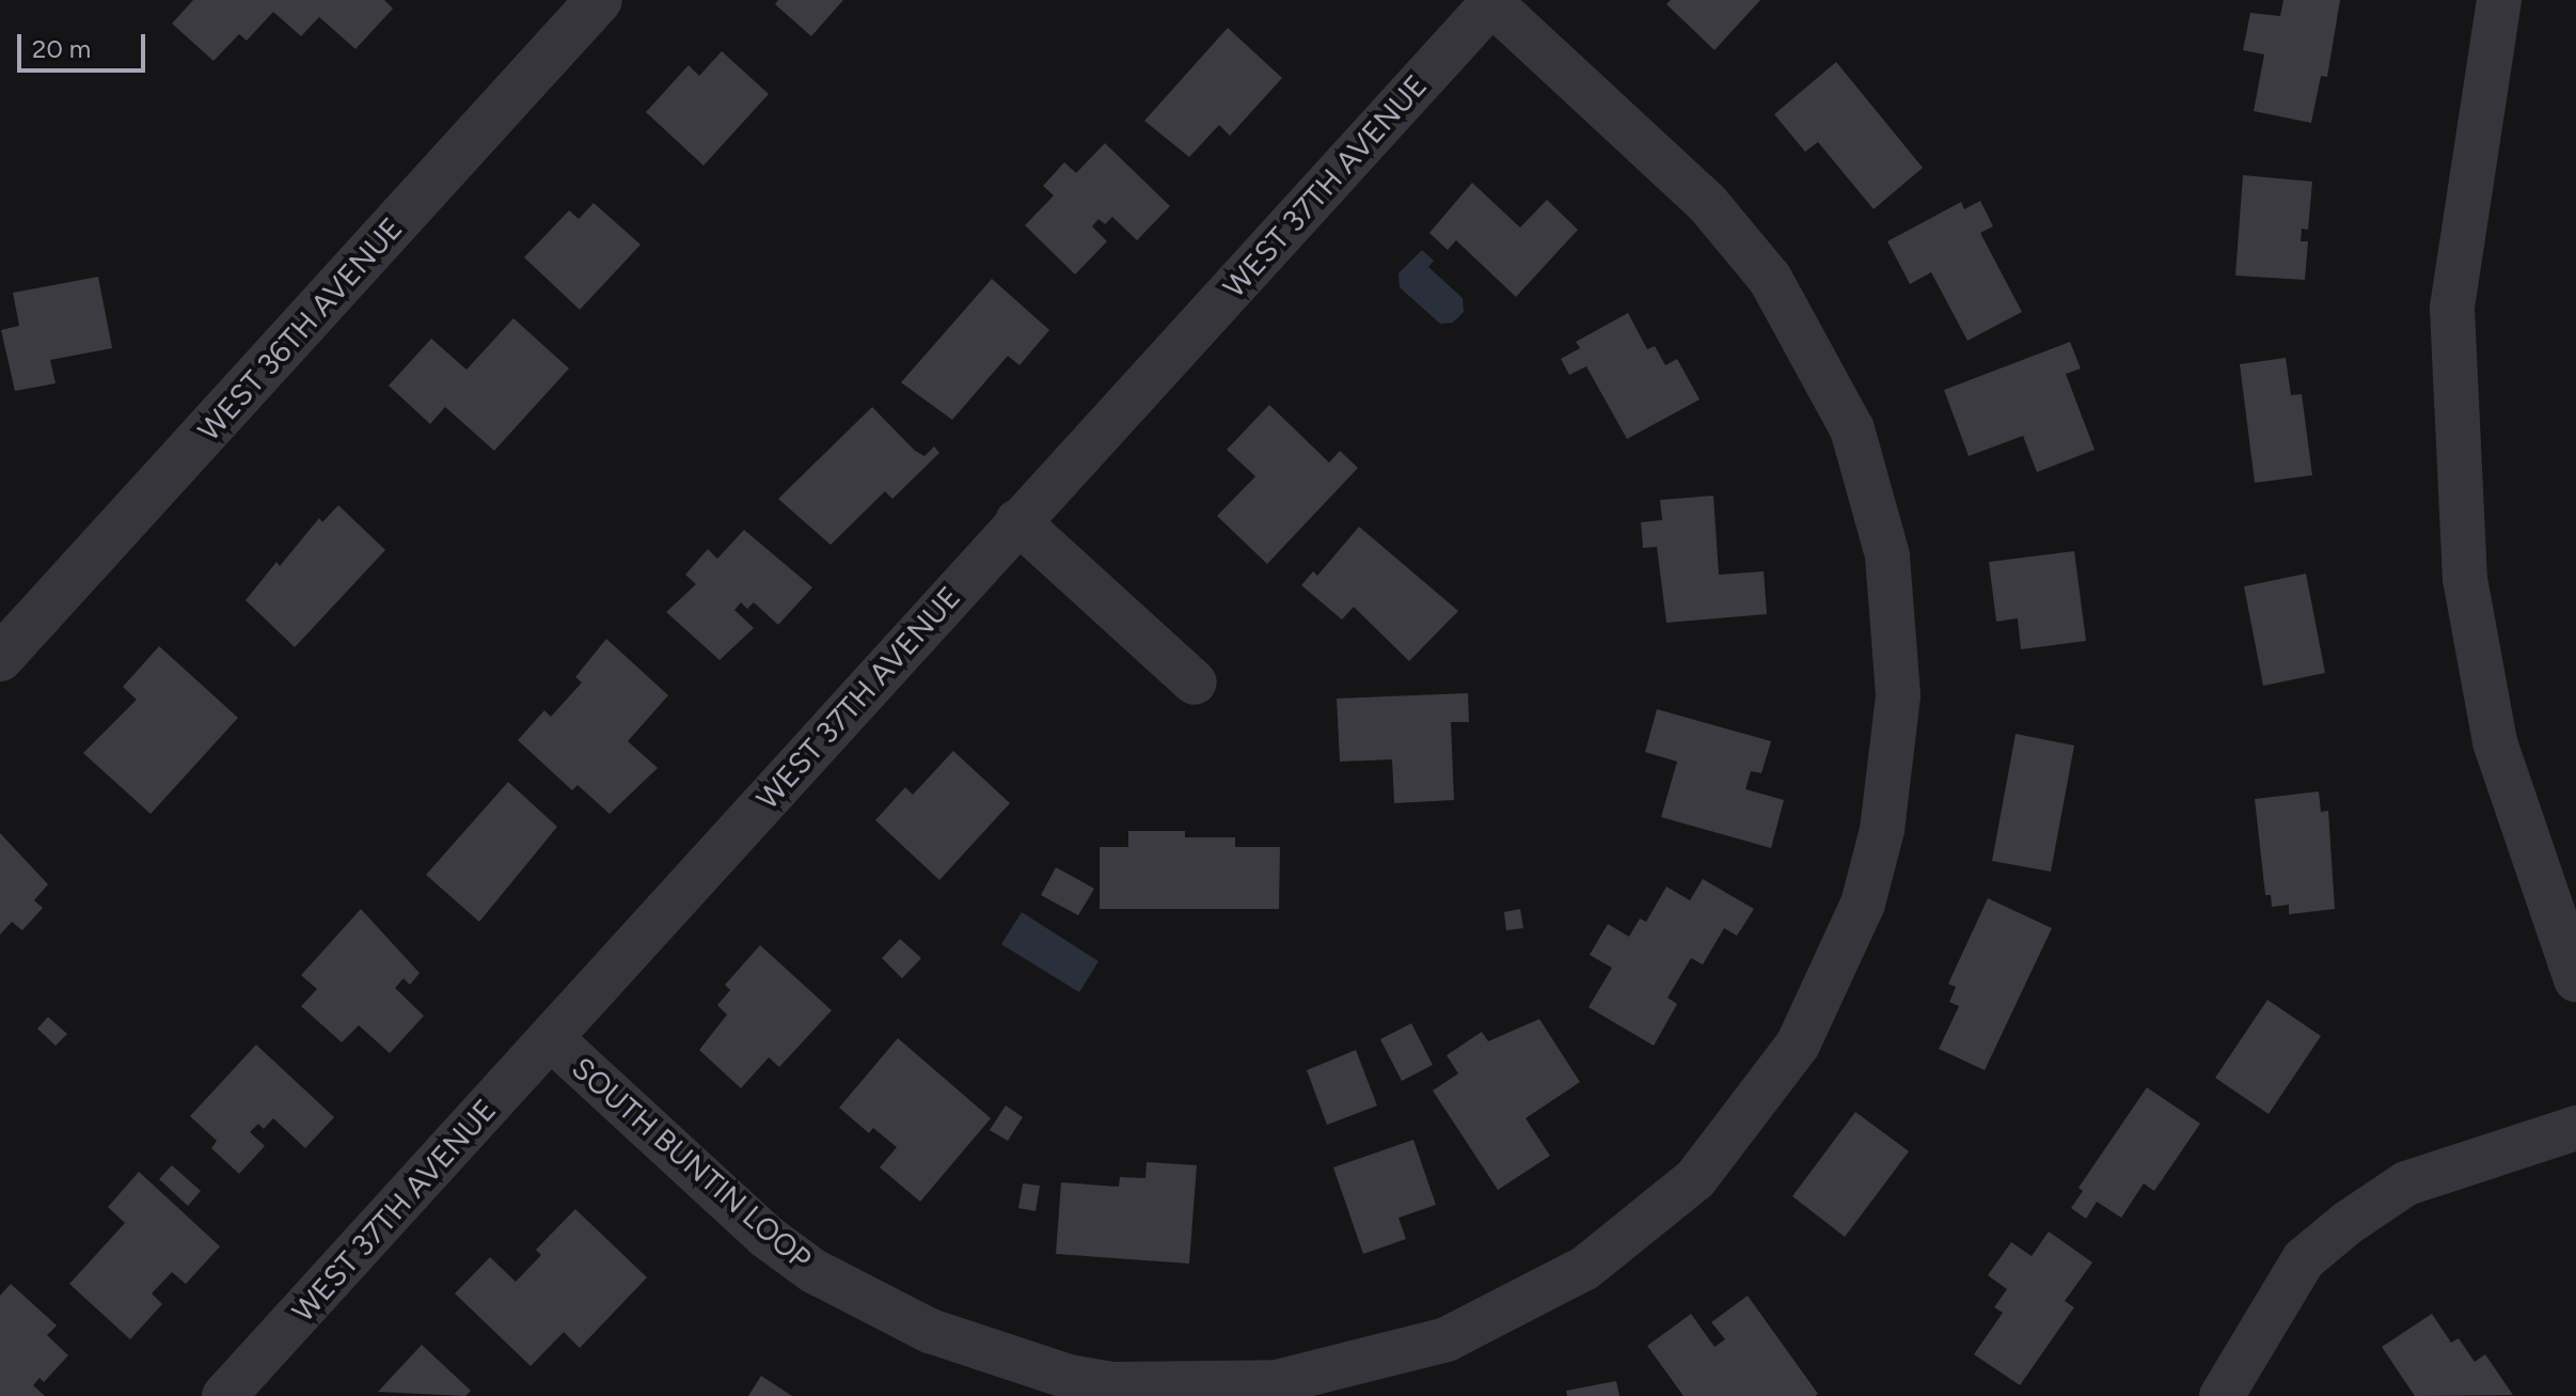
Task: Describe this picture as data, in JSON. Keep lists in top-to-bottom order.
{
  "streets": {
    "street": ["WEST 37TH AVENUE", "WEST 36TH AVENUE", "SOUTH BUNTIN LOOP"]
  },
  "crossings": [
    ["WEST 37TH AVENUE", "SOUTH BUNTIN LOOP"]
  ],
  "scale_bar": "20 m"
}
